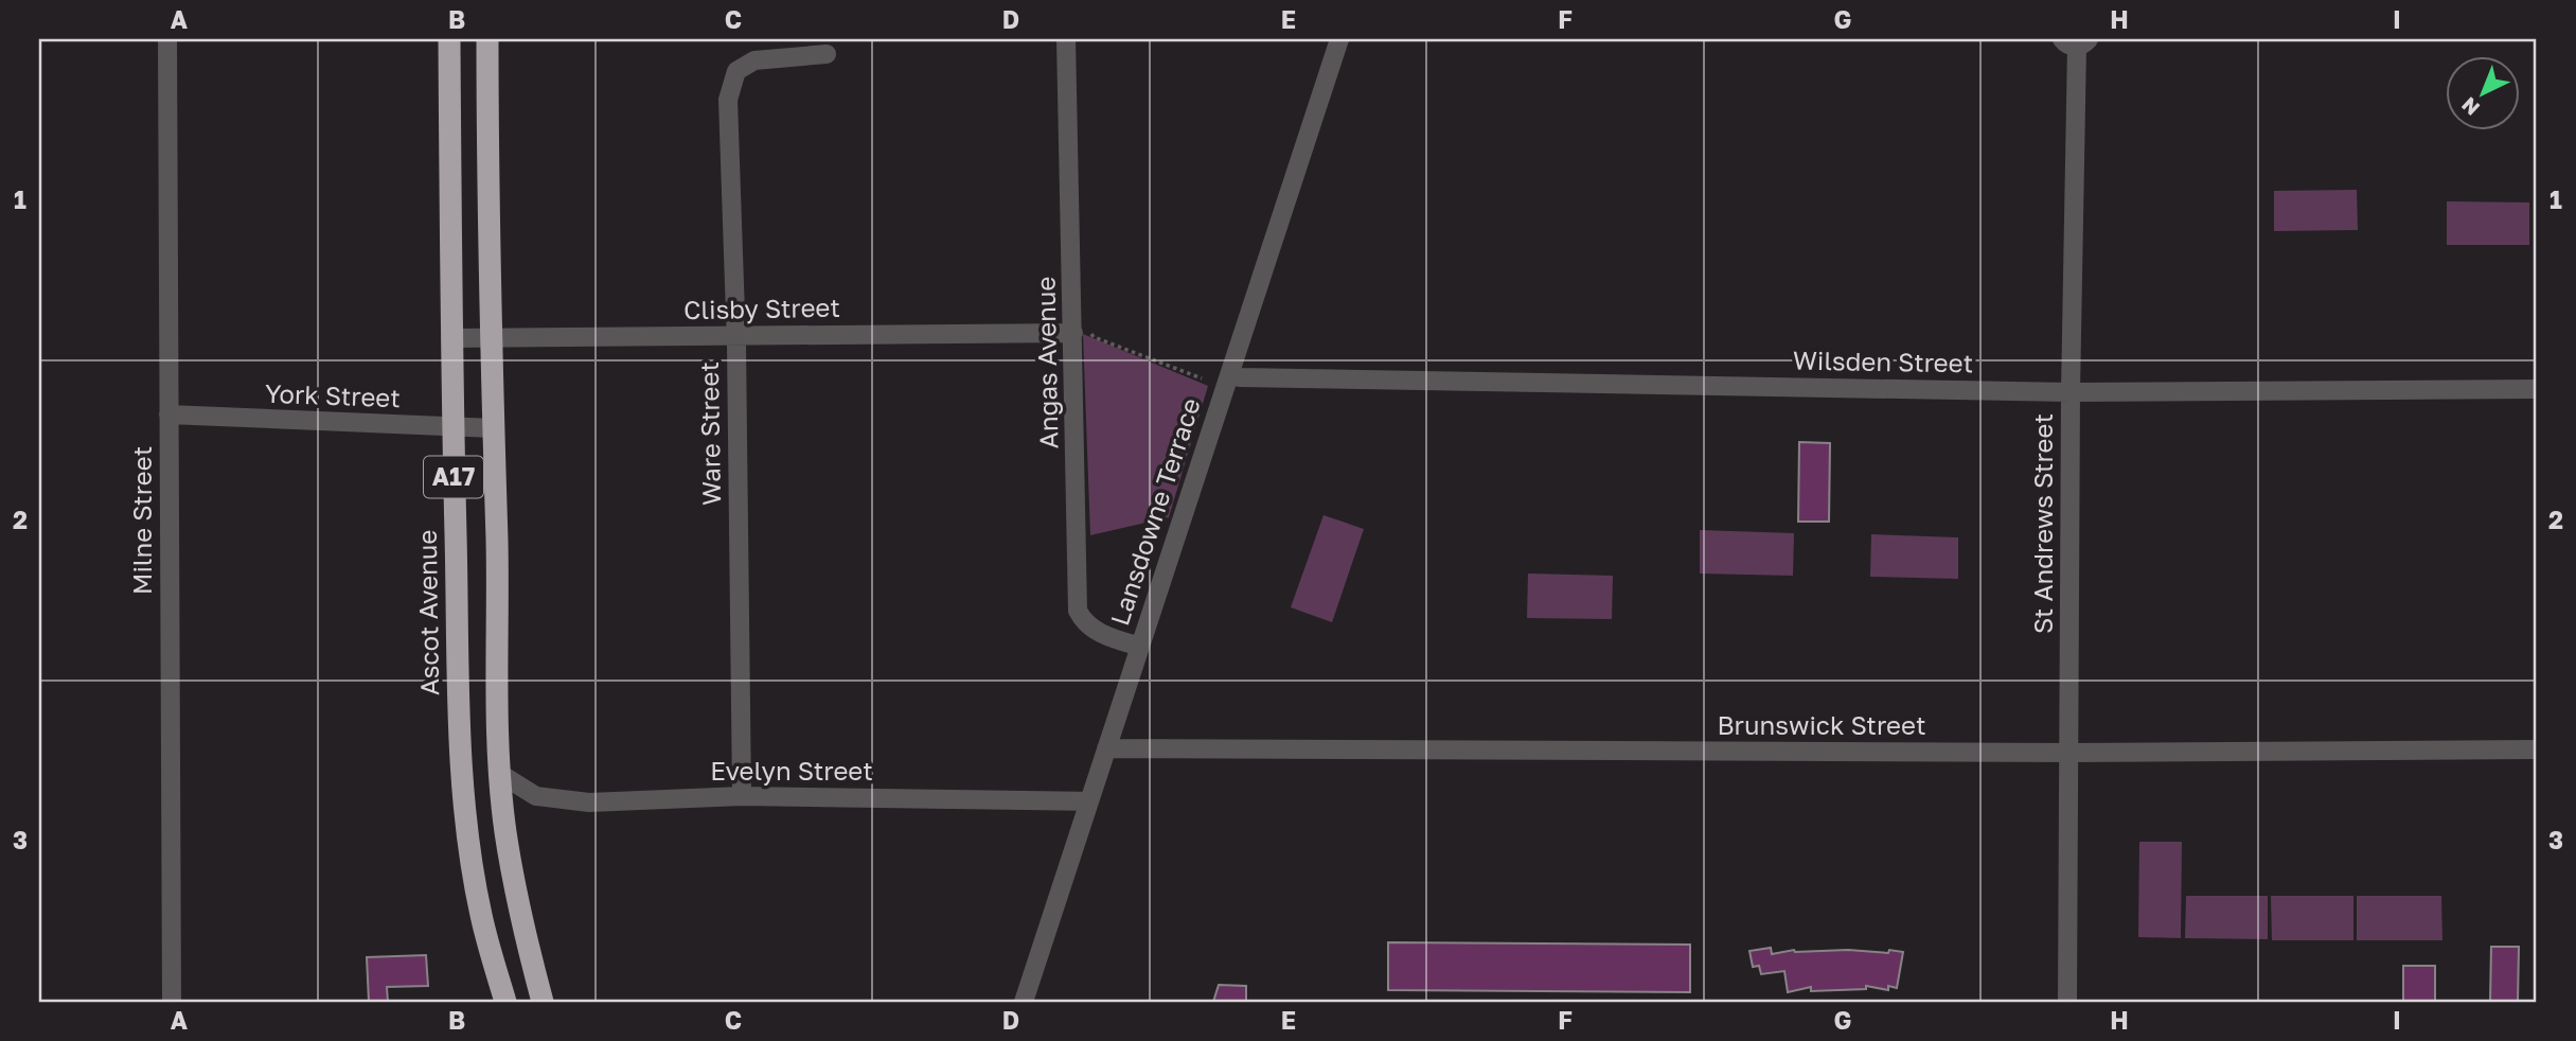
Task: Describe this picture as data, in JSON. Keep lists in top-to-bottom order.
{
  "streets": {
    "highway": ["A17", "Ascot Avenue"],
    "street": [
      "Clisby Street",
      "Angas Avenue",
      "Wilsden Street",
      "York Street",
      "Ware Street",
      "Lansdowne Terrace",
      "Milne Street",
      "St Andrews Street",
      "Brunswick Street",
      "Evelyn Street"
    ]
  },
  "crossings": [
    ["Clisby Street", "Angas Avenue"],
    ["Clisby Street", "Ware Street"],
    ["Clisby Street", "A17"],
    ["Clisby Street", "Ascot Avenue"],
    ["Angas Avenue", "Lansdowne Terrace"],
    ["Wilsden Street", "Lansdowne Terrace"],
    ["Wilsden Street", "St Andrews Street"],
    ["York Street", "A17"],
    ["York Street", "Milne Street"],
    ["York Street", "Ascot Avenue"],
    ["Ware Street", "Evelyn Street"],
    ["A17", "Evelyn Street"],
    ["Lansdowne Terrace", "Brunswick Street"],
    ["Lansdowne Terrace", "Evelyn Street"],
    ["St Andrews Street", "Brunswick Street"]
  ],
  "north": "bottom left",
  "grid": {
    "columns": [
      "A",
      "B",
      "C",
      "D",
      "E",
      "F",
      "G",
      "H",
      "I"
    ],
    "rows": ["1", "2", "3"]
  }
}
